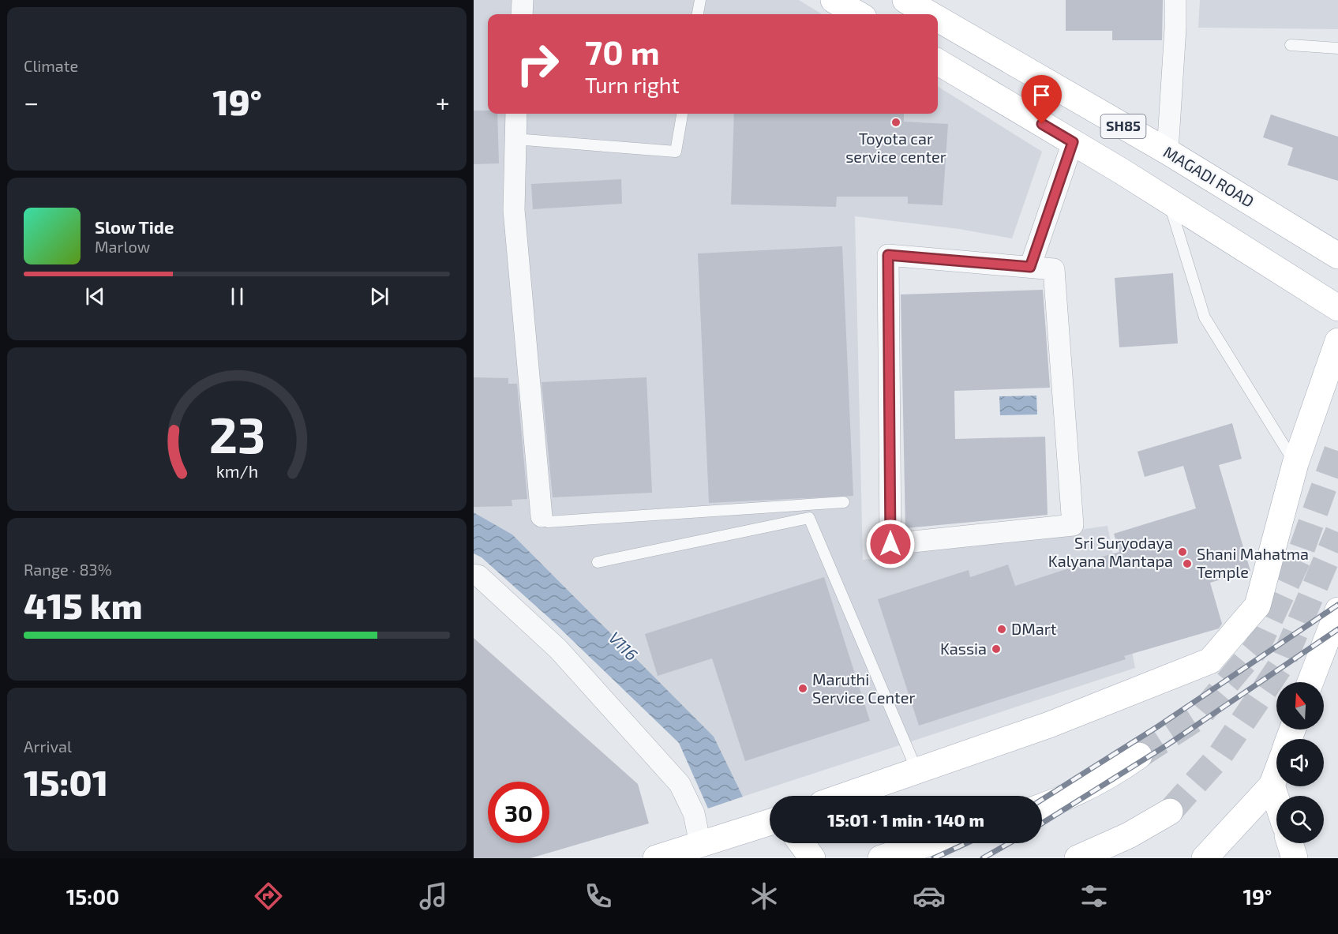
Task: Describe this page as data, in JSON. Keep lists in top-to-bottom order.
{
  "streets": {
    "main road": ["SH85", "MAGADI ROAD"]
  },
  "water": ["V116"],
  "places": [
    "Toyota car service center",
    "Sri Suryodaya Kalyana Mantapa",
    "Shani Mahatma Temple",
    "DMart",
    "Kassia",
    "Maruthi Service Center"
  ],
  "north": "top",
  "page": {
    "tile": [
      "Climate",
      ["Range · 83%", "415 km"],
      ["Arrival", "15:01"]
    ],
    "turn": ["70 m", "Turn right"],
    "heat": ["−", "19°", "+"],
    "song": ["Slow Tide", "Marlow"],
    "limit": "30",
    "trip": "15:01 · 1 min · 140 m",
    "tabs": ["15:00", "19°"],
    "gauge": ["23", "km/h"]
  }
}
